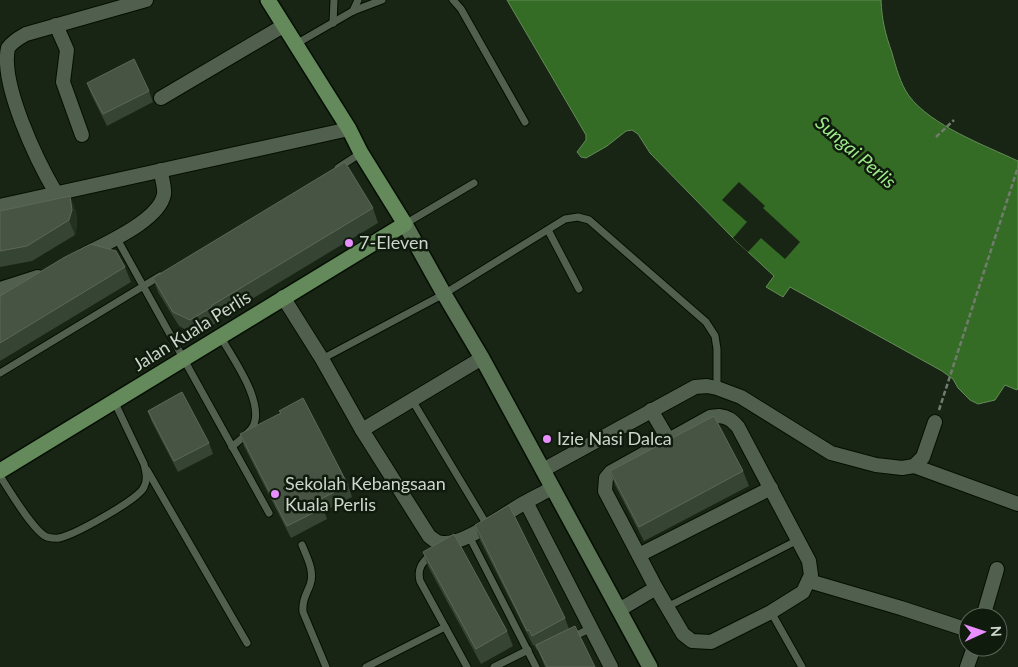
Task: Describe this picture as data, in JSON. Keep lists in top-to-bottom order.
{
  "streets": {
    "main road": ["Jalan Kuala Perlis"]
  },
  "water": ["Sungai Perlis"],
  "places": ["7-Eleven", "Izie Nasi Dalca", "Sekolah Kebangsaan Kuala Perlis"],
  "north": "right"
}
